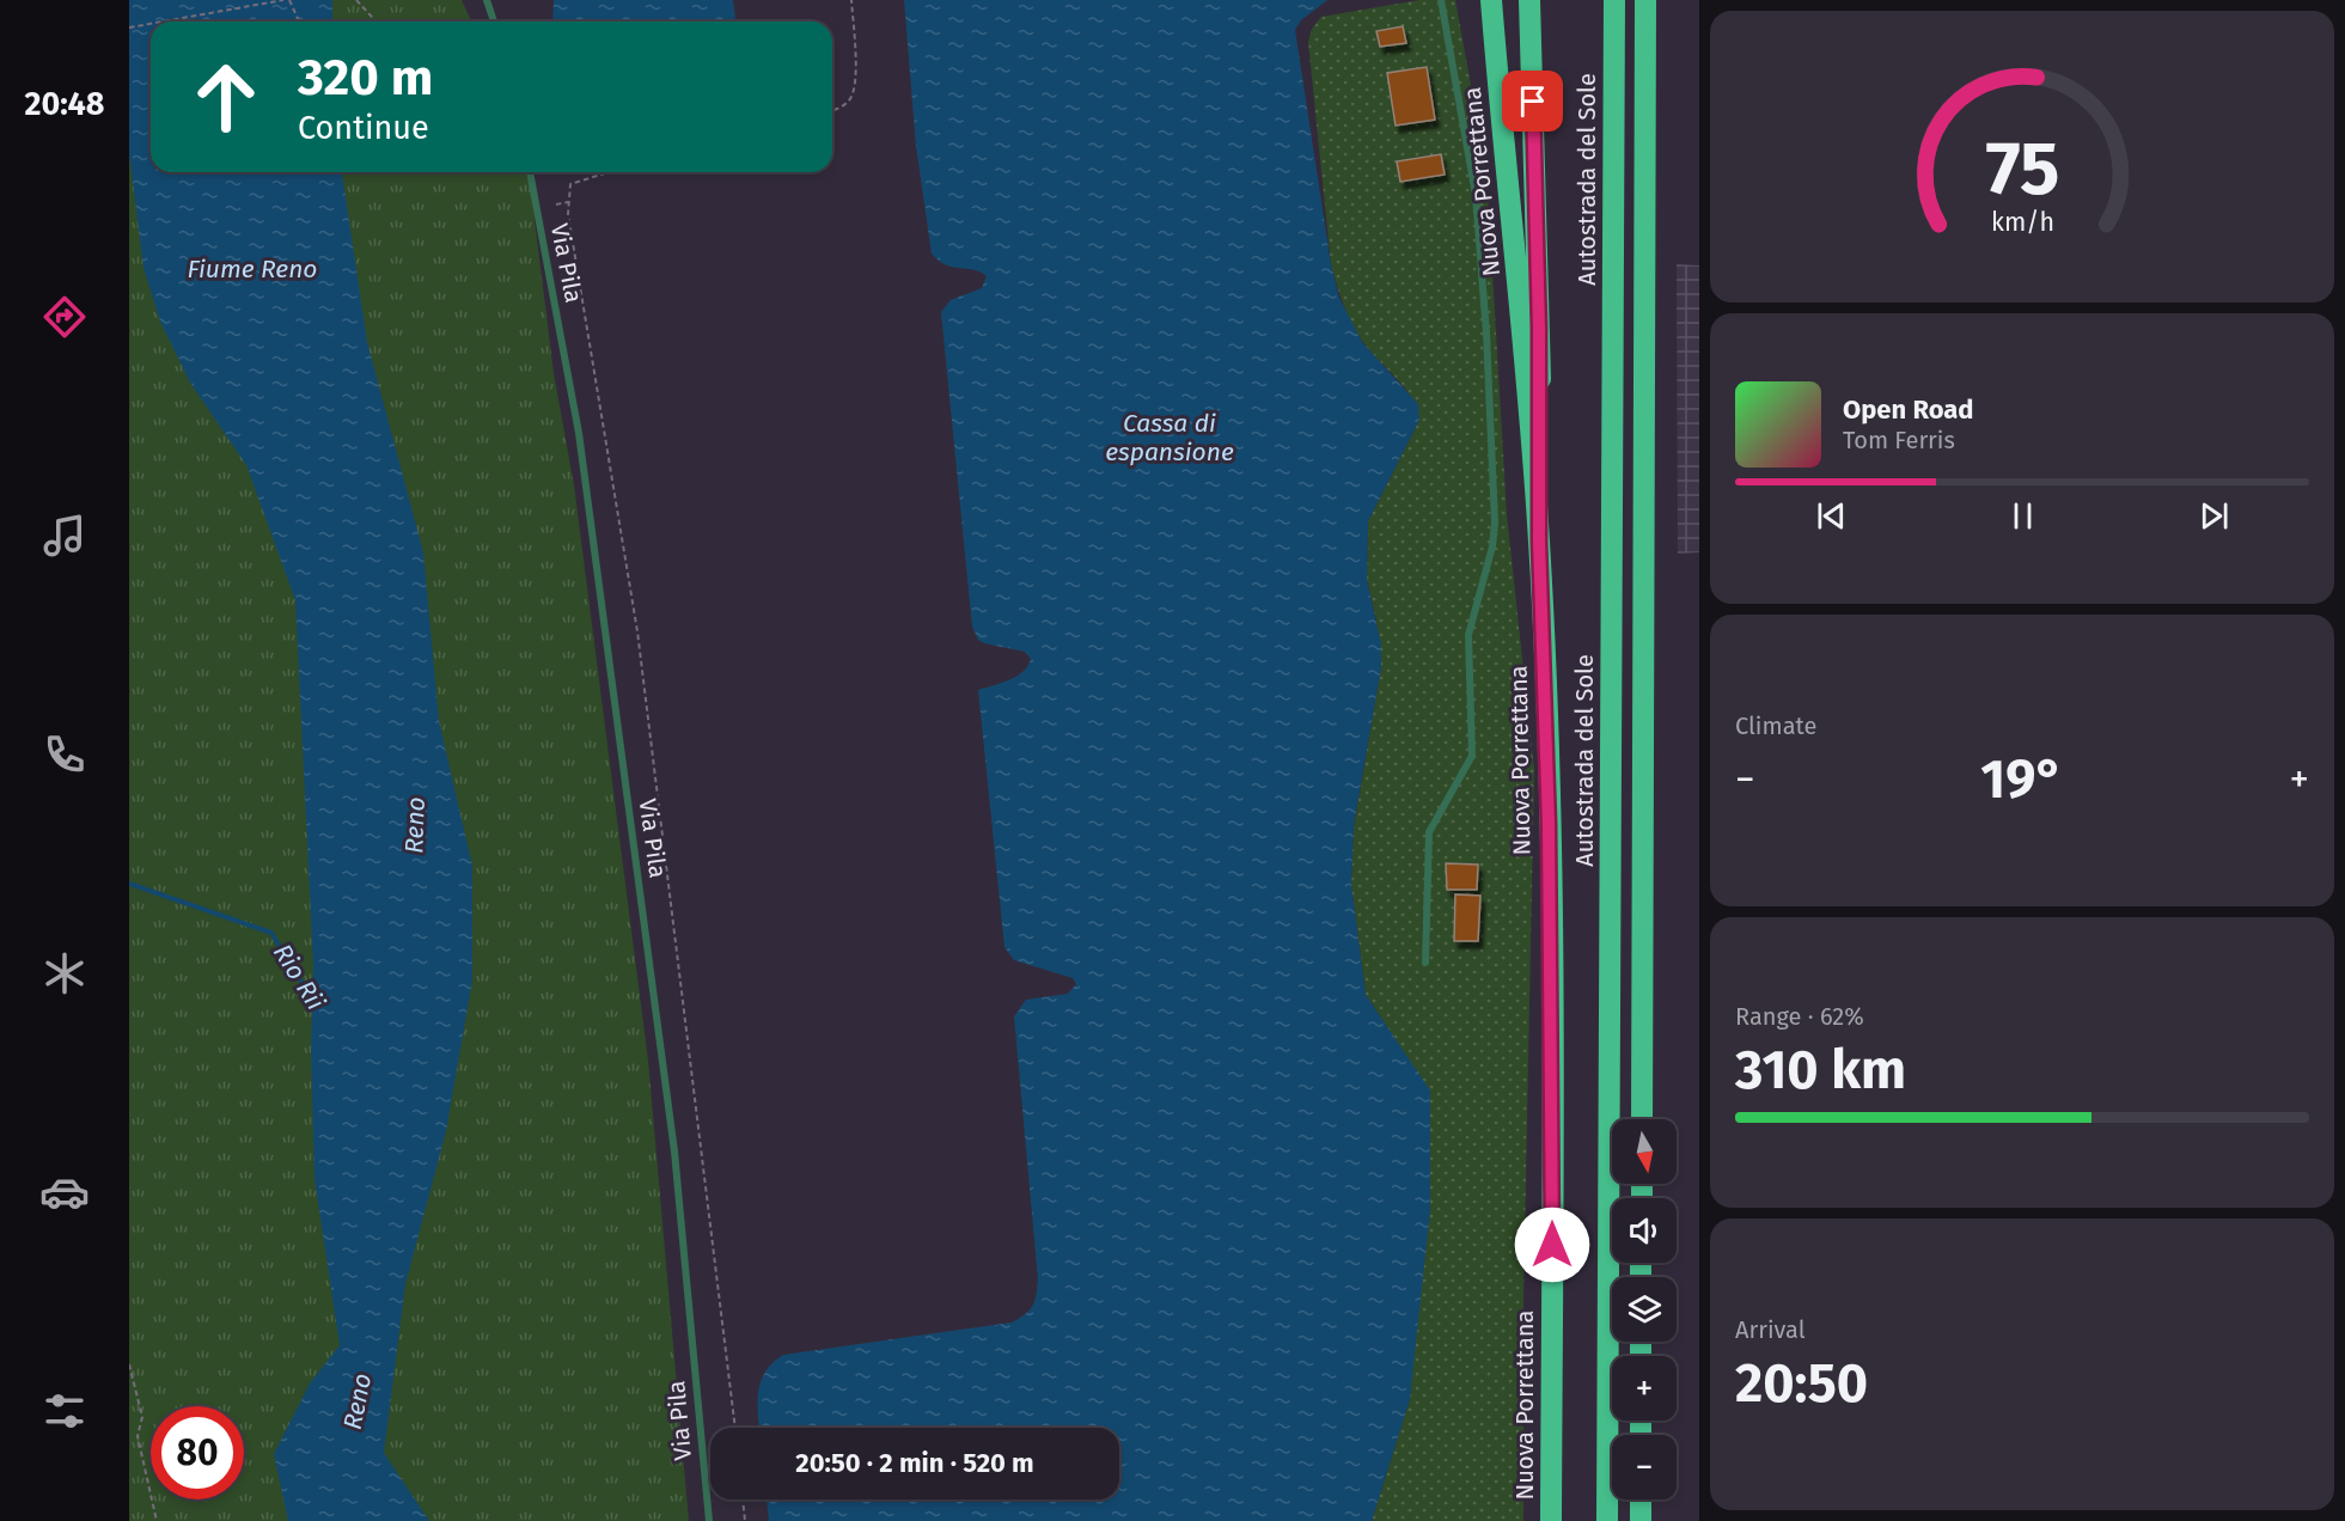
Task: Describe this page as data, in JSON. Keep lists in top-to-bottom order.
{
  "streets": {
    "highway": ["Autostrada del Sole", "Nuova Porrettana"],
    "lane": ["Via Pila"]
  },
  "water": [
    "Fiume Reno",
    "Cassa di espansione",
    "Reno",
    "Rio Rii"
  ],
  "north": "bottom",
  "page": {
    "tabs": "20:48",
    "turn": ["320 m", "Continue"],
    "song": ["Open Road", "Tom Ferris"],
    "tile": [
      "Climate",
      ["Range · 62%", "310 km"],
      ["Arrival", "20:50"]
    ],
    "heat": ["−", "19°", "+"],
    "map_buttons": ["+", "−"],
    "limit": "80",
    "trip": "20:50 · 2 min · 520 m",
    "gauge": ["75", "km/h"]
  }
}
